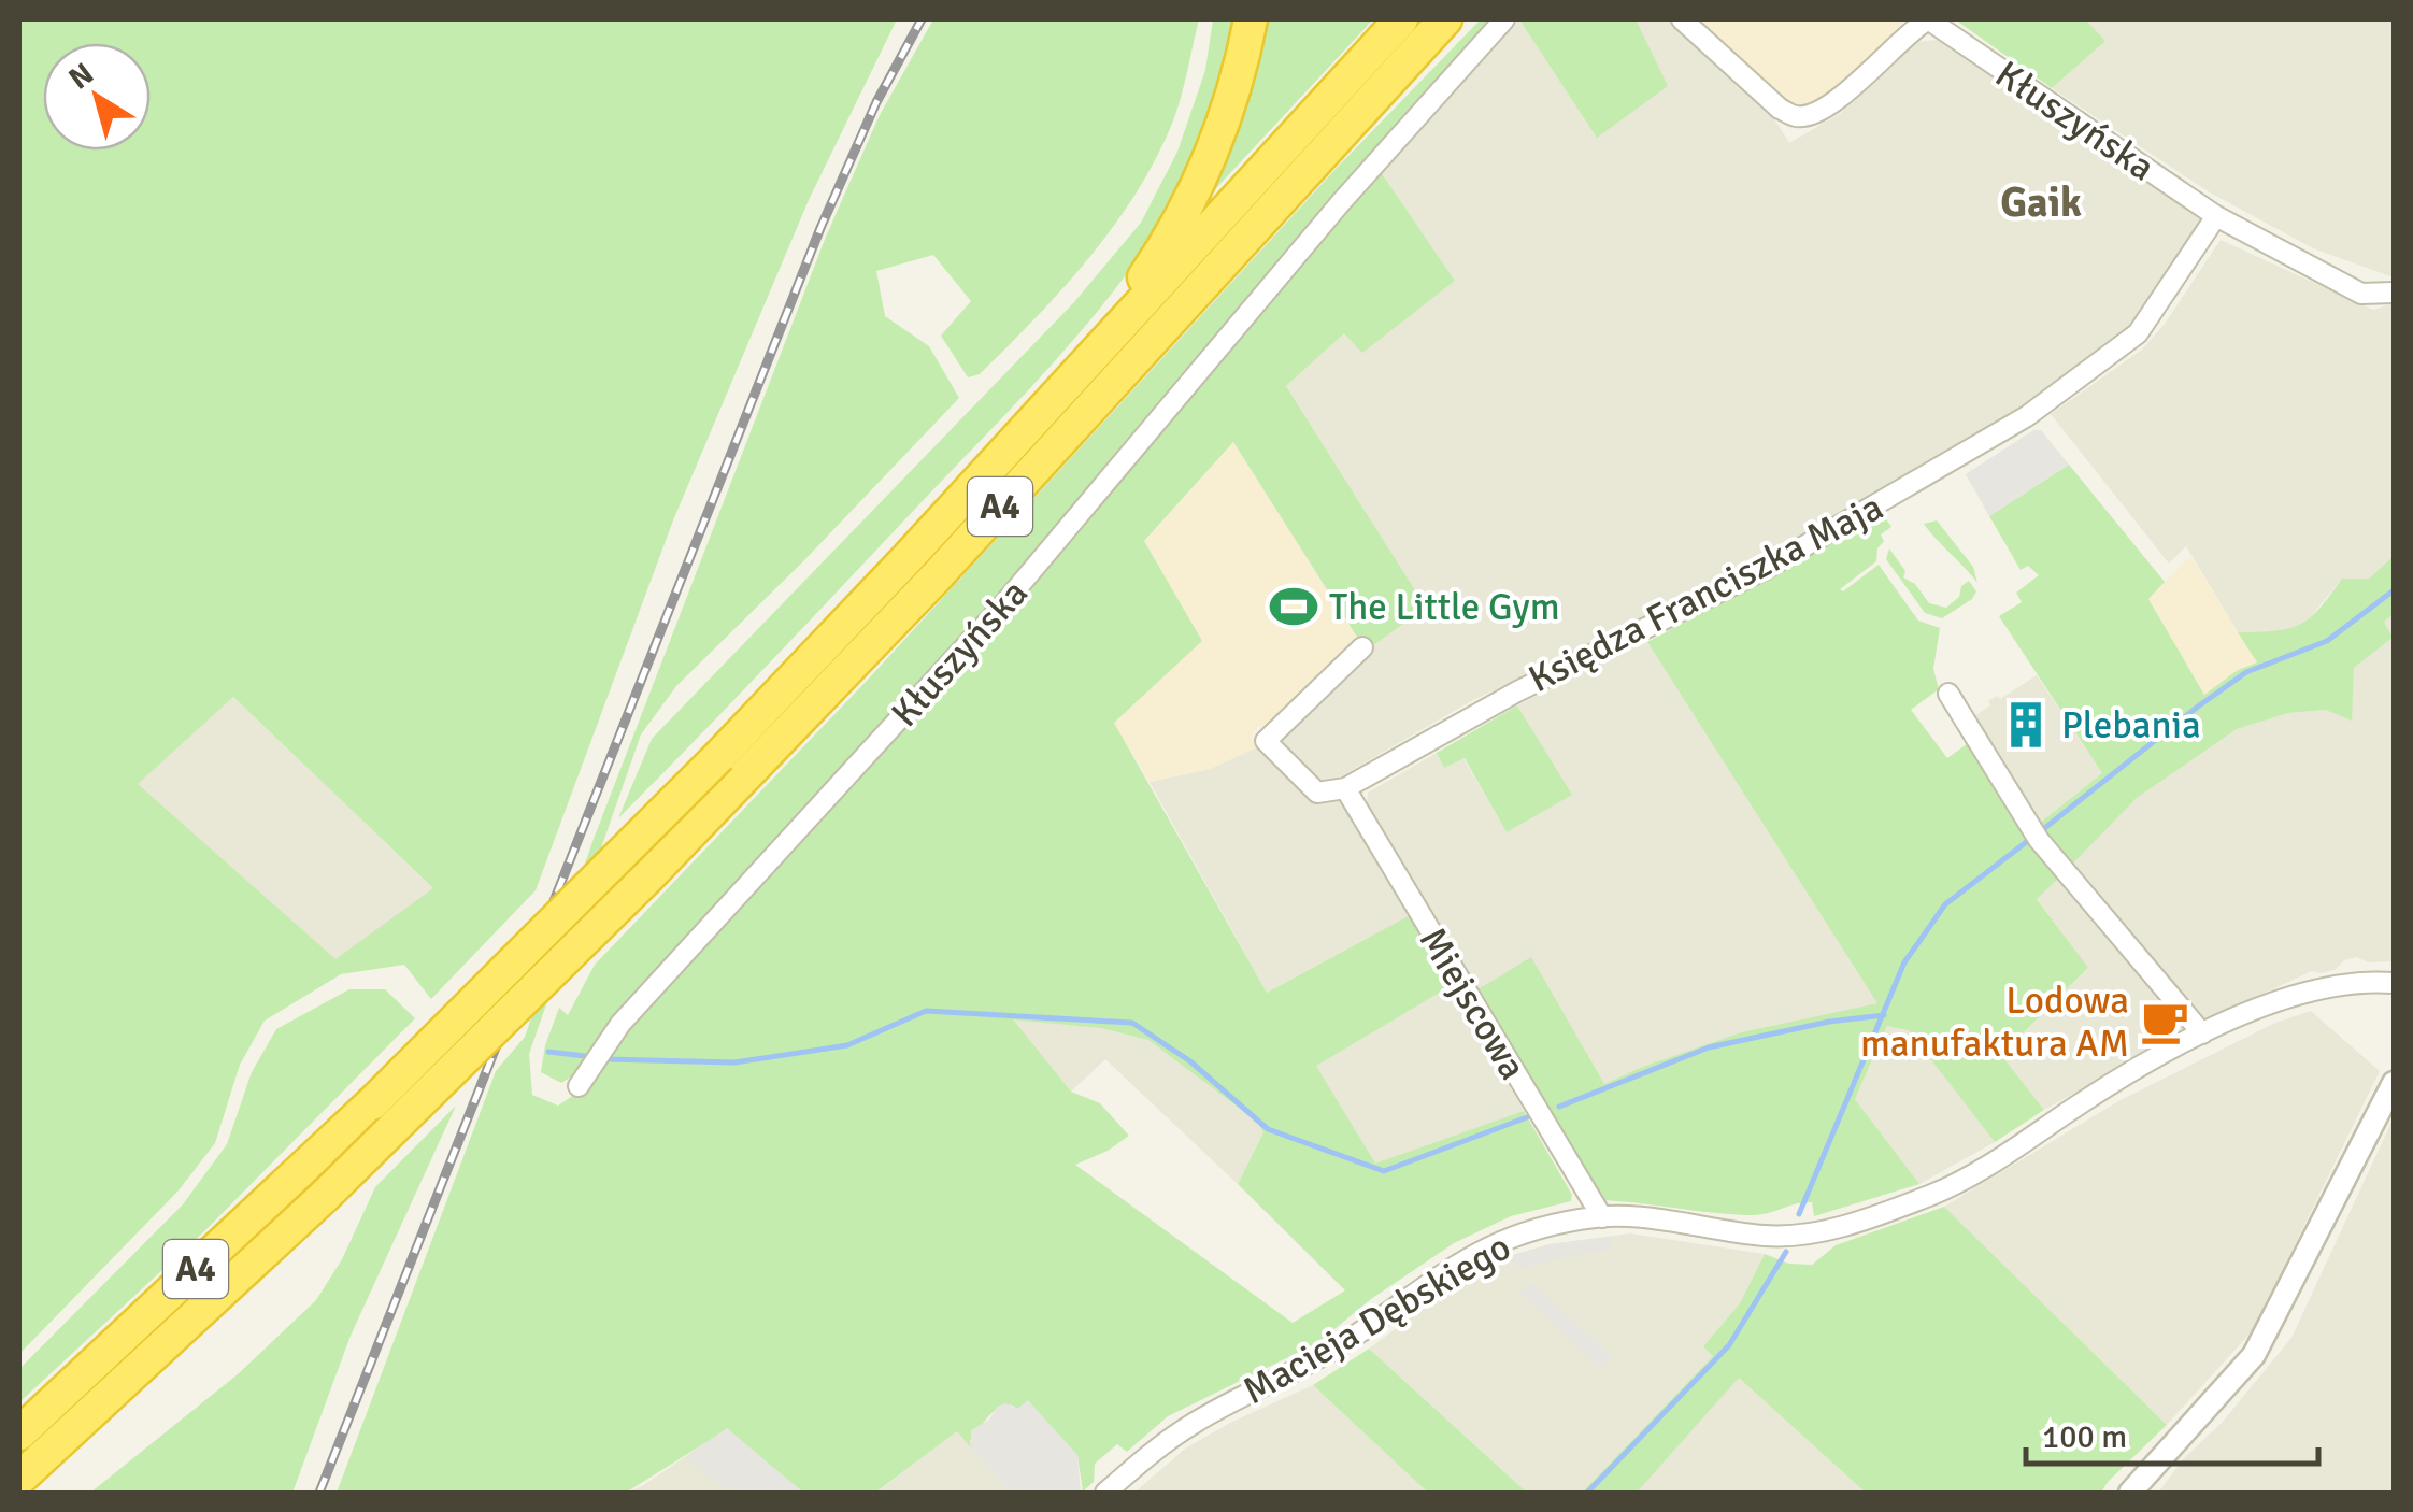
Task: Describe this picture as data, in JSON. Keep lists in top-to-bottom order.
{
  "streets": {
    "highway": ["A4"],
    "street": [
      "Kłuszyńska",
      "Księdza Franciszka Maja",
      "Miejscowa",
      "Macieja Dębskiego"
    ]
  },
  "crossings": [
    ["Kłuszyńska", "Księdza Franciszka Maja"],
    ["Księdza Franciszka Maja", "Miejscowa"],
    ["Miejscowa", "Macieja Dębskiego"]
  ],
  "districts": ["Gaik"],
  "places": {
    "sports": ["The Little Gym"],
    "building": ["Plebania"],
    "cafe": ["Lodowa manufaktura AM"]
  },
  "scale_bar": "100 m",
  "north": "top left"
}
